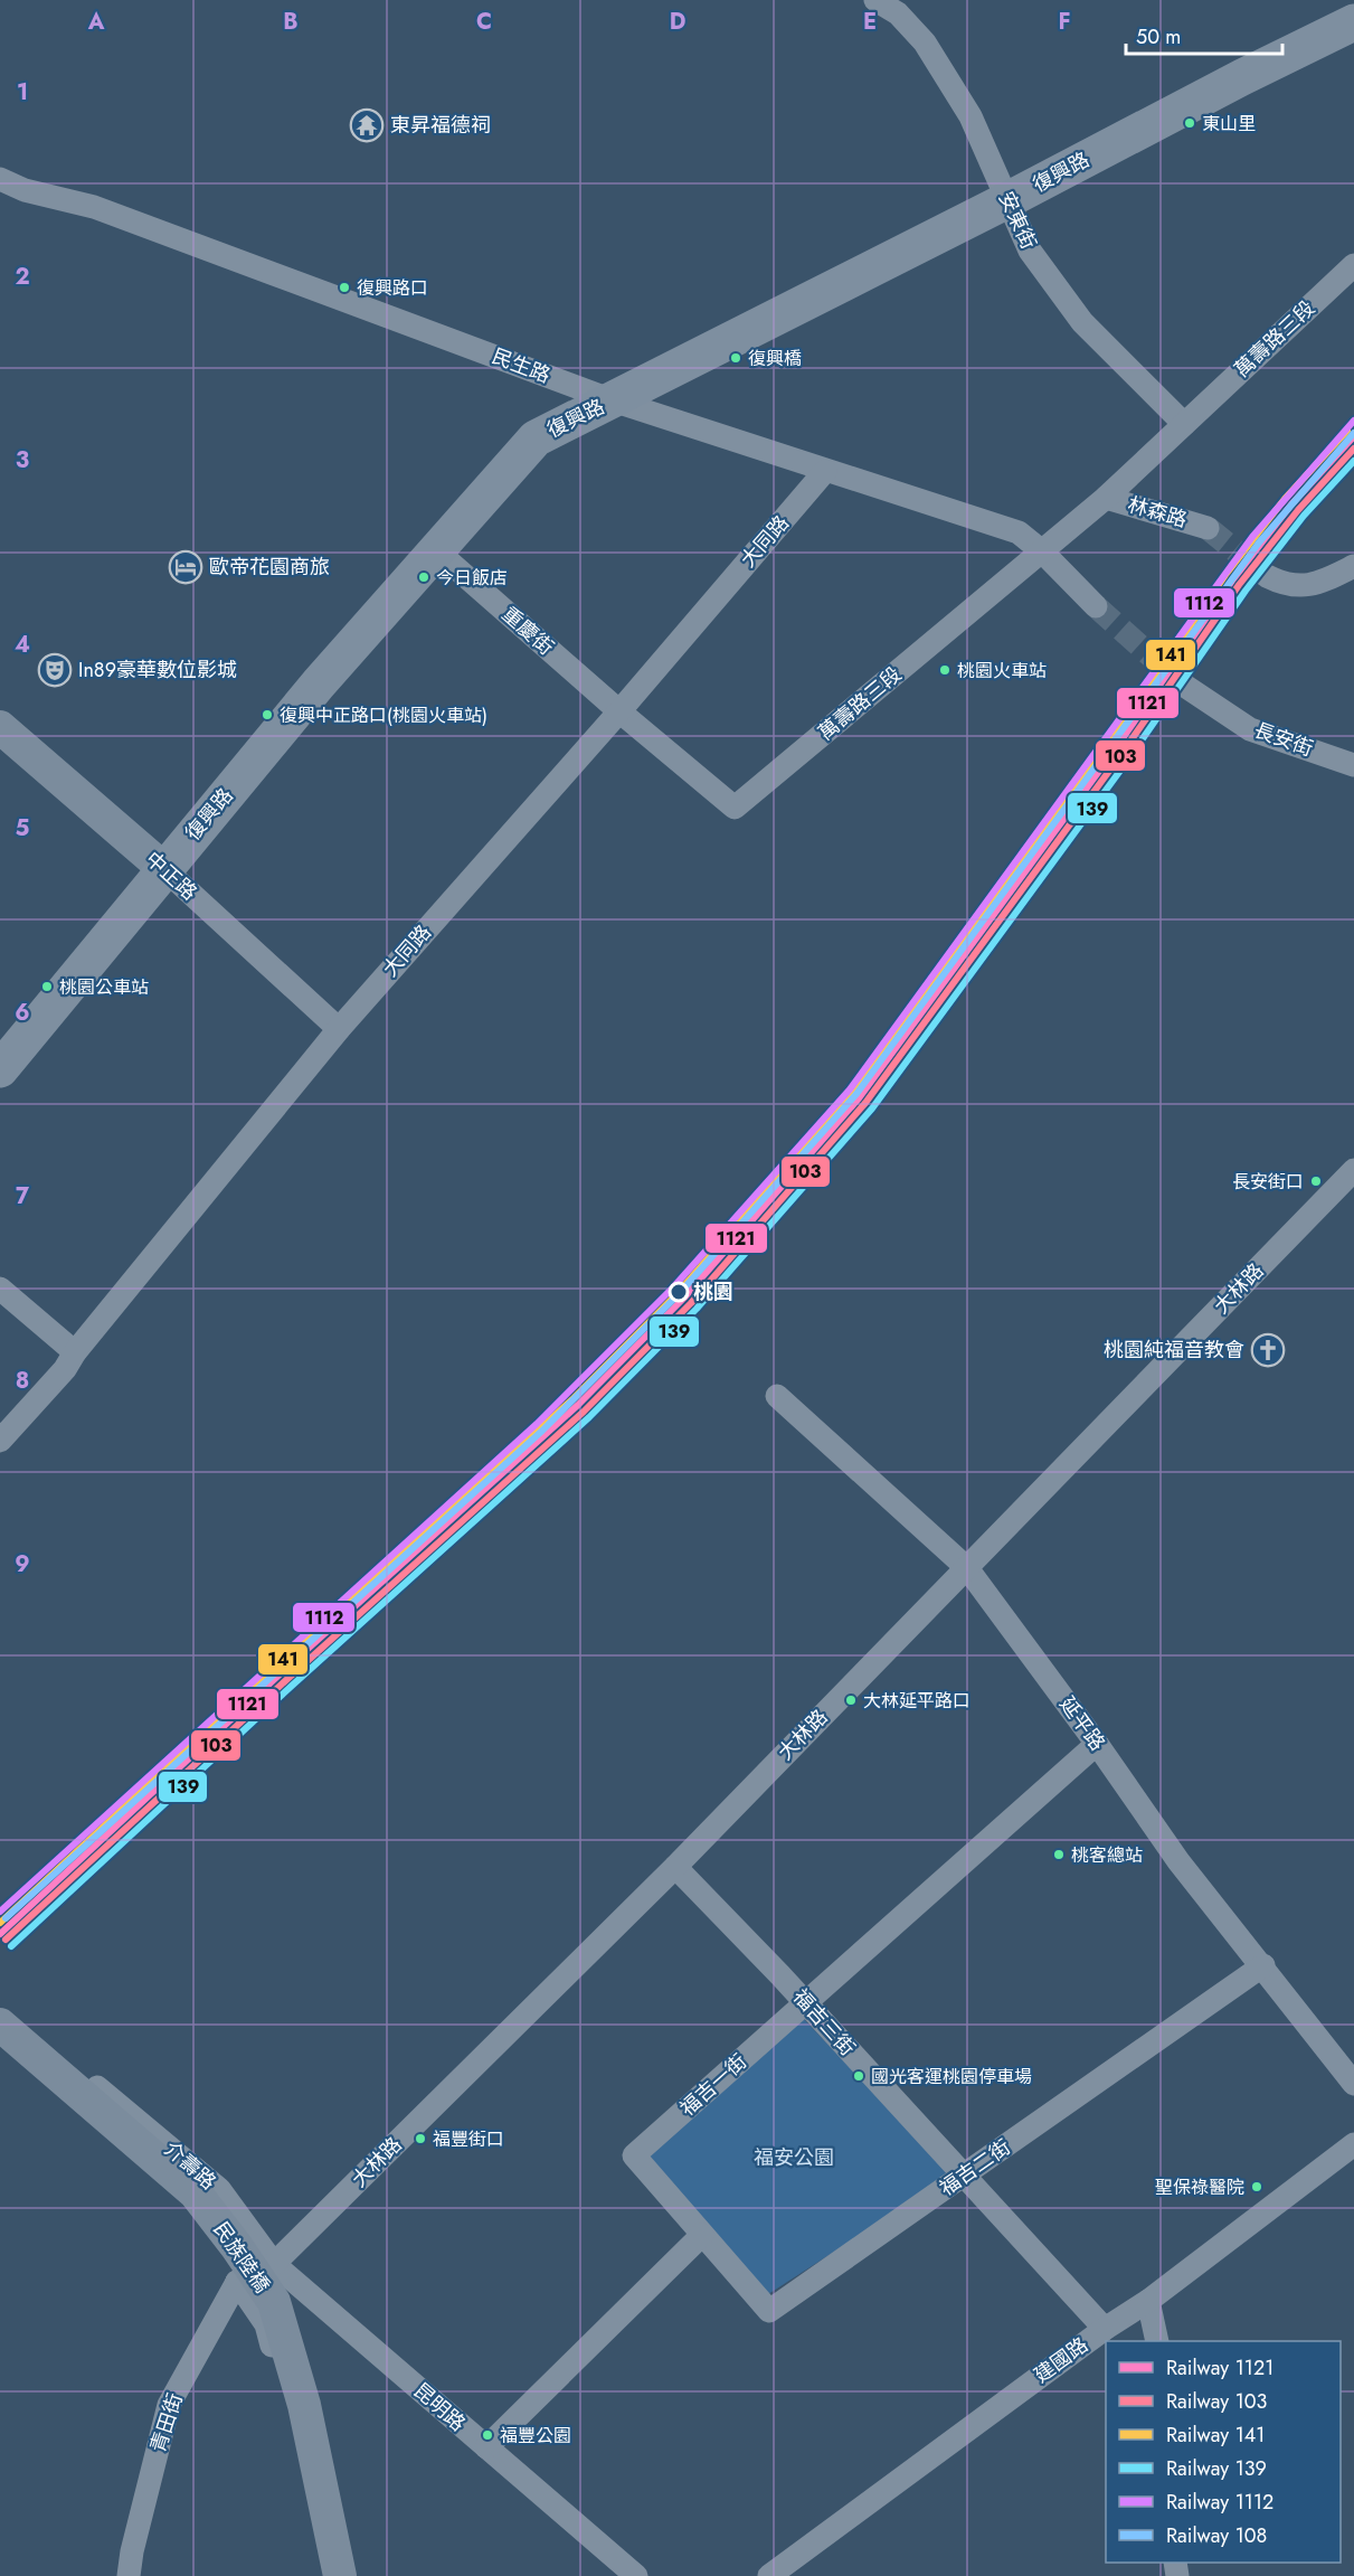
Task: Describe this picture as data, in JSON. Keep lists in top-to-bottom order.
{
  "streets": {
    "main road": ["復興路"],
    "street": [
      "安東街",
      "萬壽路三段",
      "民生路",
      "林森路",
      "大同路",
      "重慶街",
      "長安街",
      "中正路",
      "大林路",
      "延平路",
      "福吉三街",
      "福吉一街",
      "介壽路",
      "福吉二街",
      "民族陸橋",
      "建國路",
      "昆明路",
      "青田街"
    ]
  },
  "crossings": [
    ["復興路", "安東街"],
    ["復興路", "民生路"],
    ["復興路", "重慶街"],
    ["復興路", "中正路"],
    ["安東街", "萬壽路三段"],
    ["萬壽路三段", "民生路"],
    ["萬壽路三段", "林森路"],
    ["萬壽路三段", "大同路"],
    ["萬壽路三段", "重慶街"],
    ["民生路", "大同路"],
    ["大同路", "重慶街"],
    ["大同路", "中正路"],
    ["大林路", "延平路"],
    ["大林路", "福吉三街"],
    ["大林路", "介壽路"],
    ["大林路", "昆明路"],
    ["大林路", "青田街"],
    ["延平路", "福吉一街"],
    ["延平路", "福吉二街"],
    ["福吉三街", "福吉一街"],
    ["福吉三街", "福吉二街"],
    ["福吉三街", "建國路"],
    ["福吉一街", "福吉二街"],
    ["介壽路", "昆明路"]
  ],
  "parks": ["福安公園"],
  "places": {
    "other": [
      "東山里",
      "復興路口",
      "復興橋",
      "今日飯店",
      "桃園火車站",
      "復興中正路口(桃園火車站)",
      "桃園公車站",
      "長安街口",
      "桃園",
      "大林延平路口",
      "桃客總站",
      "國光客運桃園停車場",
      "福豐街口",
      "聖保祿醫院",
      "福豐公園"
    ],
    "temple": ["東昇福德祠"],
    "hotel": ["歐帝花園商旅"],
    "theatre": ["In89豪華數位影城"],
    "church": ["桃園純福音教會"]
  },
  "lines": [
    "rail line 1112",
    "rail line 141",
    "rail line 108",
    "rail line 1121",
    "rail line 103",
    "rail line 139"
  ],
  "legend": [
    "Railway 1121",
    "Railway 103",
    "Railway 141",
    "Railway 139",
    "Railway 1112",
    "Railway 108"
  ],
  "scale_bar": "50 m",
  "grid": {
    "columns": [
      "A",
      "B",
      "C",
      "D",
      "E",
      "F"
    ],
    "rows": [
      "1",
      "2",
      "3",
      "4",
      "5",
      "6",
      "7",
      "8",
      "9"
    ]
  }
}
